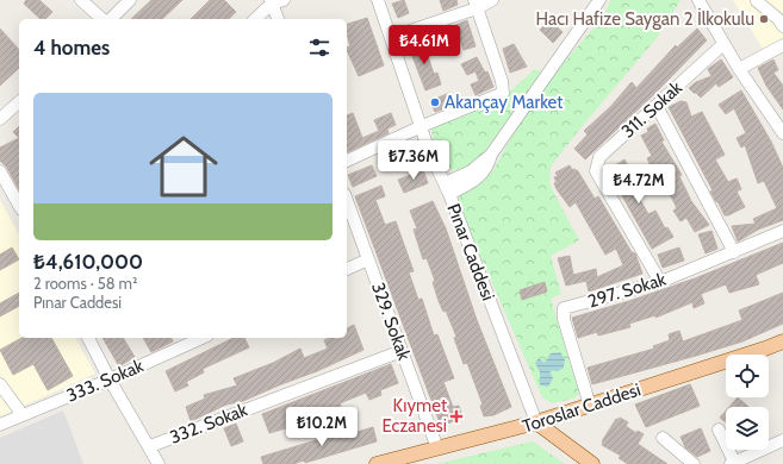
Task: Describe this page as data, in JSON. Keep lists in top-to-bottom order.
{
  "streets": {
    "main road": ["Toroslar Caddesi"],
    "street": [
      "311. Sokak",
      "Pınar Caddesi",
      "297. Sokak",
      "329. Sokak",
      "333. Sokak",
      "332. Sokak"
    ]
  },
  "crossings": [
    ["311. Sokak", "297. Sokak"],
    ["Pınar Caddesi", "Toroslar Caddesi"],
    ["297. Sokak", "Toroslar Caddesi"],
    ["329. Sokak", "Toroslar Caddesi"],
    ["329. Sokak", "332. Sokak"]
  ],
  "places": {
    "other": ["Hacı Hafize Saygan 2 İlkokulu", "Akançay Market"],
    "health": ["Kıymet Eczanesi"]
  },
  "page": {
    "heading": "4 homes",
    "price": [
      "₺4.61M",
      "₺7.36M",
      "₺4.72M",
      "₺10.2M"
    ],
    "list": [
      {
        "name": "₺4,610,000",
        "note": "2 rooms · 58 m² · Pınar Caddesi"
      }
    ]
  }
}
